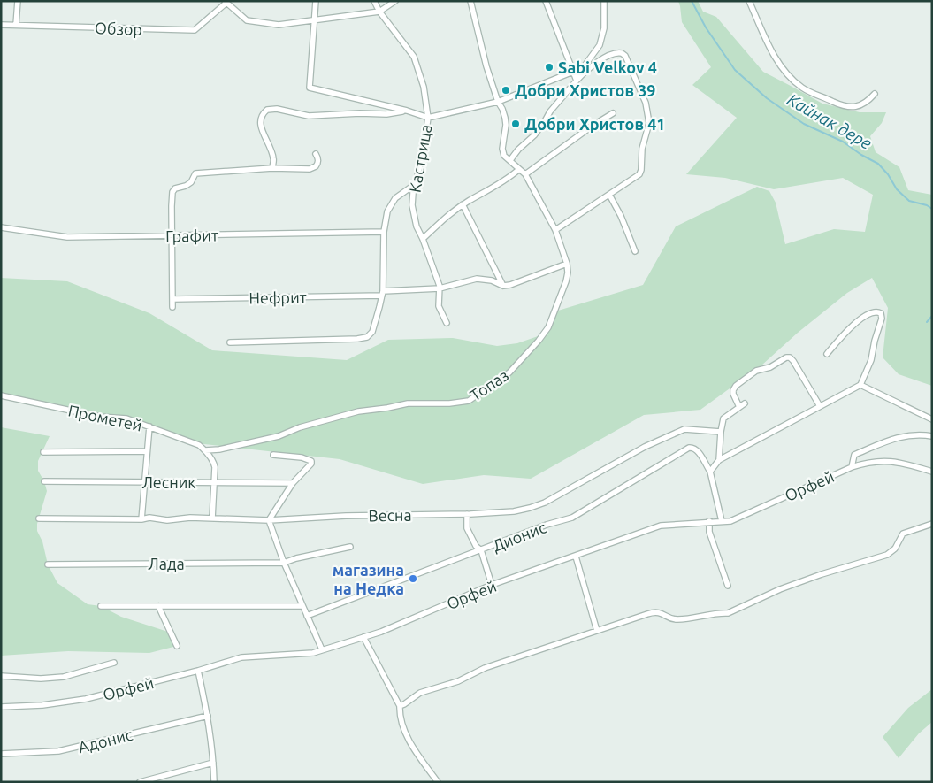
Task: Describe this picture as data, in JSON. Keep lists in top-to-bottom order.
{
  "streets": {
    "street": [
      "Обзор",
      "Кастрица",
      "Графит",
      "Нефрит",
      "Топаз",
      "Прометей",
      "Лесник",
      "Орфей",
      "Весна",
      "Дионис",
      "Лада",
      "Адонис"
    ]
  },
  "crossings": [
    ["Кастрица", "Нефрит"],
    ["Топаз", "Прометей"],
    ["Орфей", "Дионис"]
  ],
  "water": ["Кайнак дере"],
  "places": [
    "Sabi Velkov 4",
    "Добри Христов 39",
    "Добри Христов 41",
    "магазина на Недка"
  ]
}
